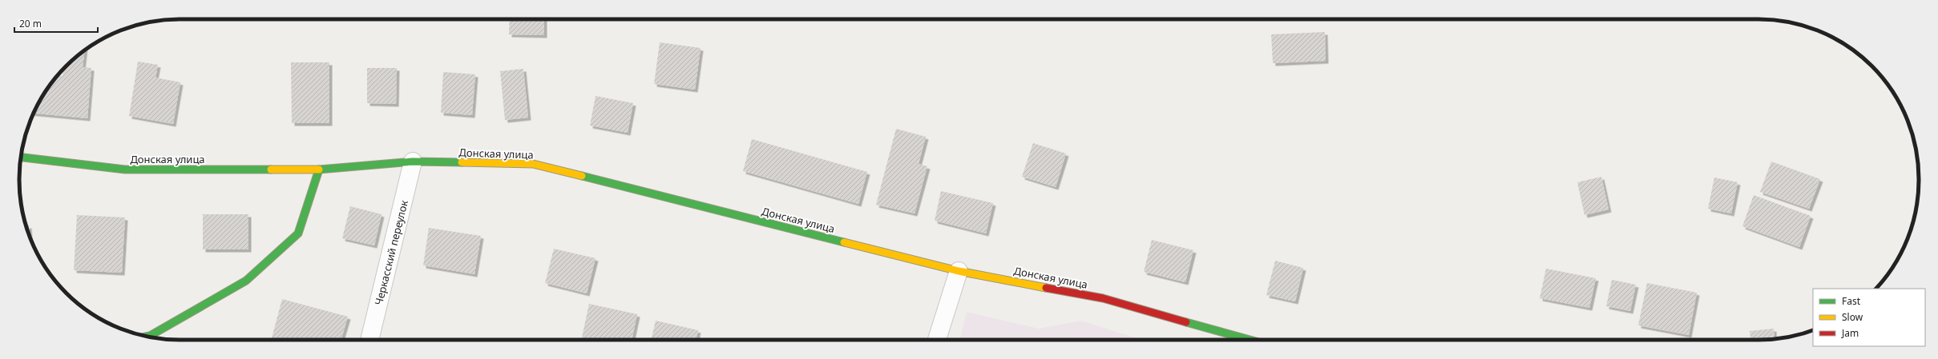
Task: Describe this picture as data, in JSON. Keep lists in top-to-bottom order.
{
  "streets": {
    "street": ["Донская улица", "Черкасский переулок"]
  },
  "crossings": [
    ["Донская улица", "Черкасский переулок"]
  ],
  "legend": ["Fast", "Slow", "Jam"],
  "scale_bar": "20 m"
}
